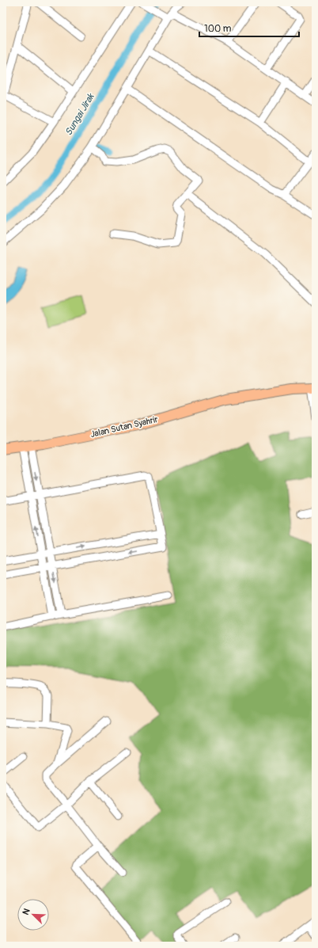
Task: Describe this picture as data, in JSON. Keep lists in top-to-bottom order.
{
  "streets": {
    "main road": ["Jalan Sutan Syahrir"]
  },
  "water": ["Sungai Jirak"],
  "scale_bar": "100 m",
  "north": "top left"
}
